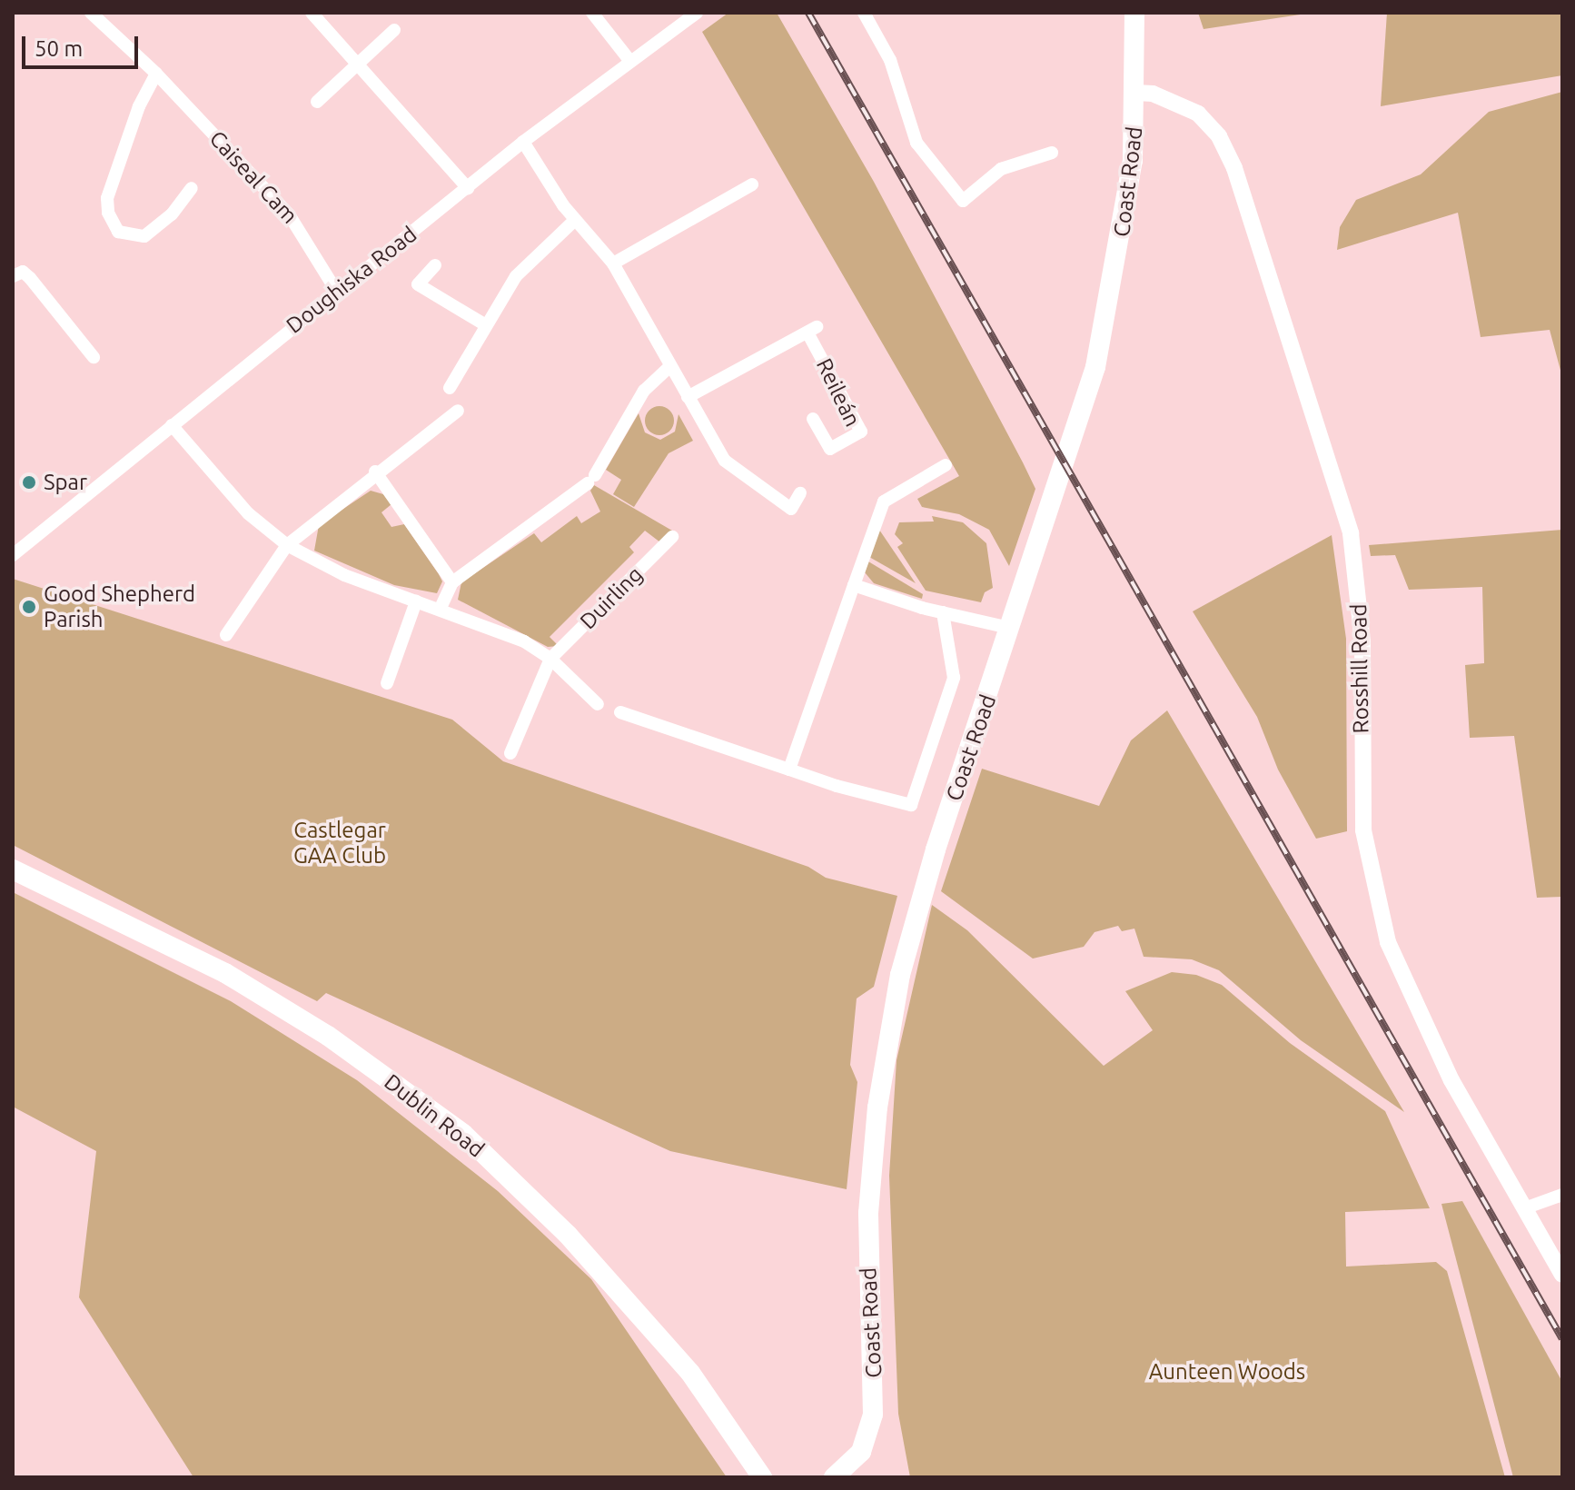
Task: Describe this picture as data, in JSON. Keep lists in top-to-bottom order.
{
  "streets": {
    "main road": ["Coast Road", "Dublin Road"],
    "street": [
      "Caiseal Cam",
      "Doughiska Road",
      "Reileán",
      "Duirling",
      "Rosshill Road"
    ]
  },
  "crossings": [
    ["Caiseal Cam", "Doughiska Road"],
    ["Coast Road", "Rosshill Road"]
  ],
  "parks": ["Castlegar GAA Club", "Aunteen Woods"],
  "places": ["Spar", "Good Shepherd Parish"],
  "scale_bar": "50 m"
}
